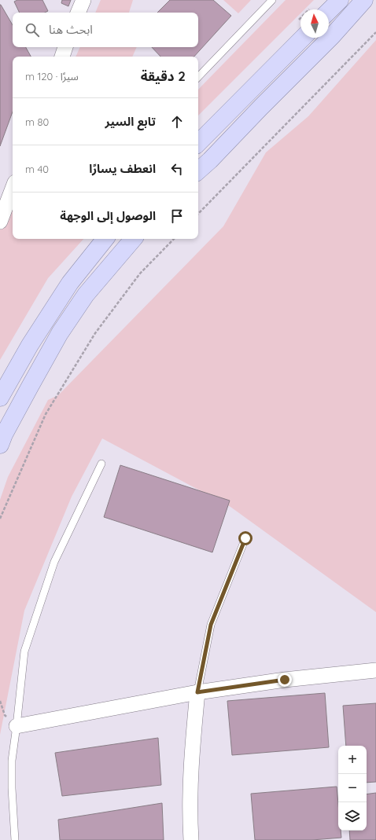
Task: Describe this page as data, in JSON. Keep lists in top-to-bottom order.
{
  "north": "top",
  "page": {
    "search": "ابحث هنا",
    "heading": ["2 دقيقة", "سيرًا · 120 m"],
    "list": [
      ["تابع السير", "80 m"],
      ["انعطف يسارًا", "40 m"],
      "الوصول إلى الوجهة"
    ],
    "map_buttons": ["+", "−"]
  }
}
